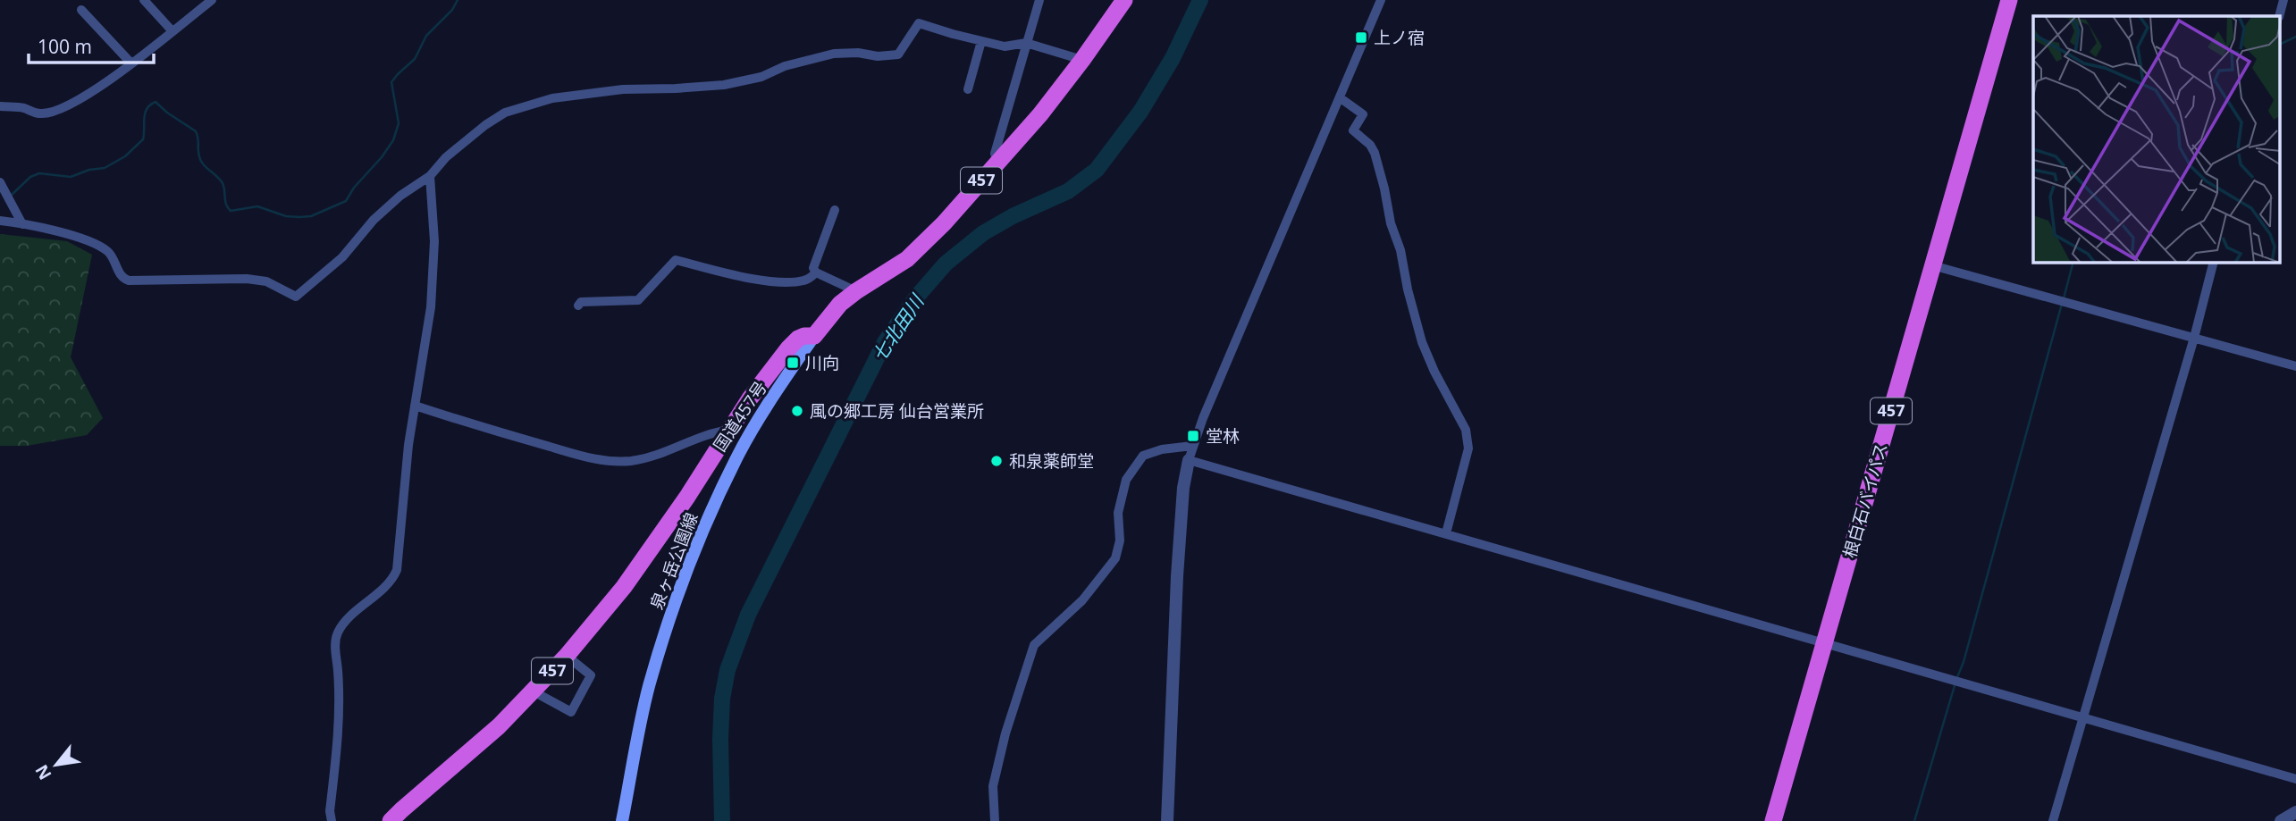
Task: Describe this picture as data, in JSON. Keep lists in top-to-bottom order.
{
  "streets": {
    "highway": ["457", "国道457号", "根白石バイパス"],
    "main road": ["泉ヶ岳公園線"]
  },
  "crossings": [
    ["国道457号", "泉ヶ岳公園線"]
  ],
  "water": ["七北田川"],
  "places": {
    "transit": ["上ノ宿", "川向", "堂林"],
    "other": ["風の郷工房 仙台営業所", "和泉薬師堂"]
  },
  "scale_bar": "100 m",
  "north": "bottom left"
}
